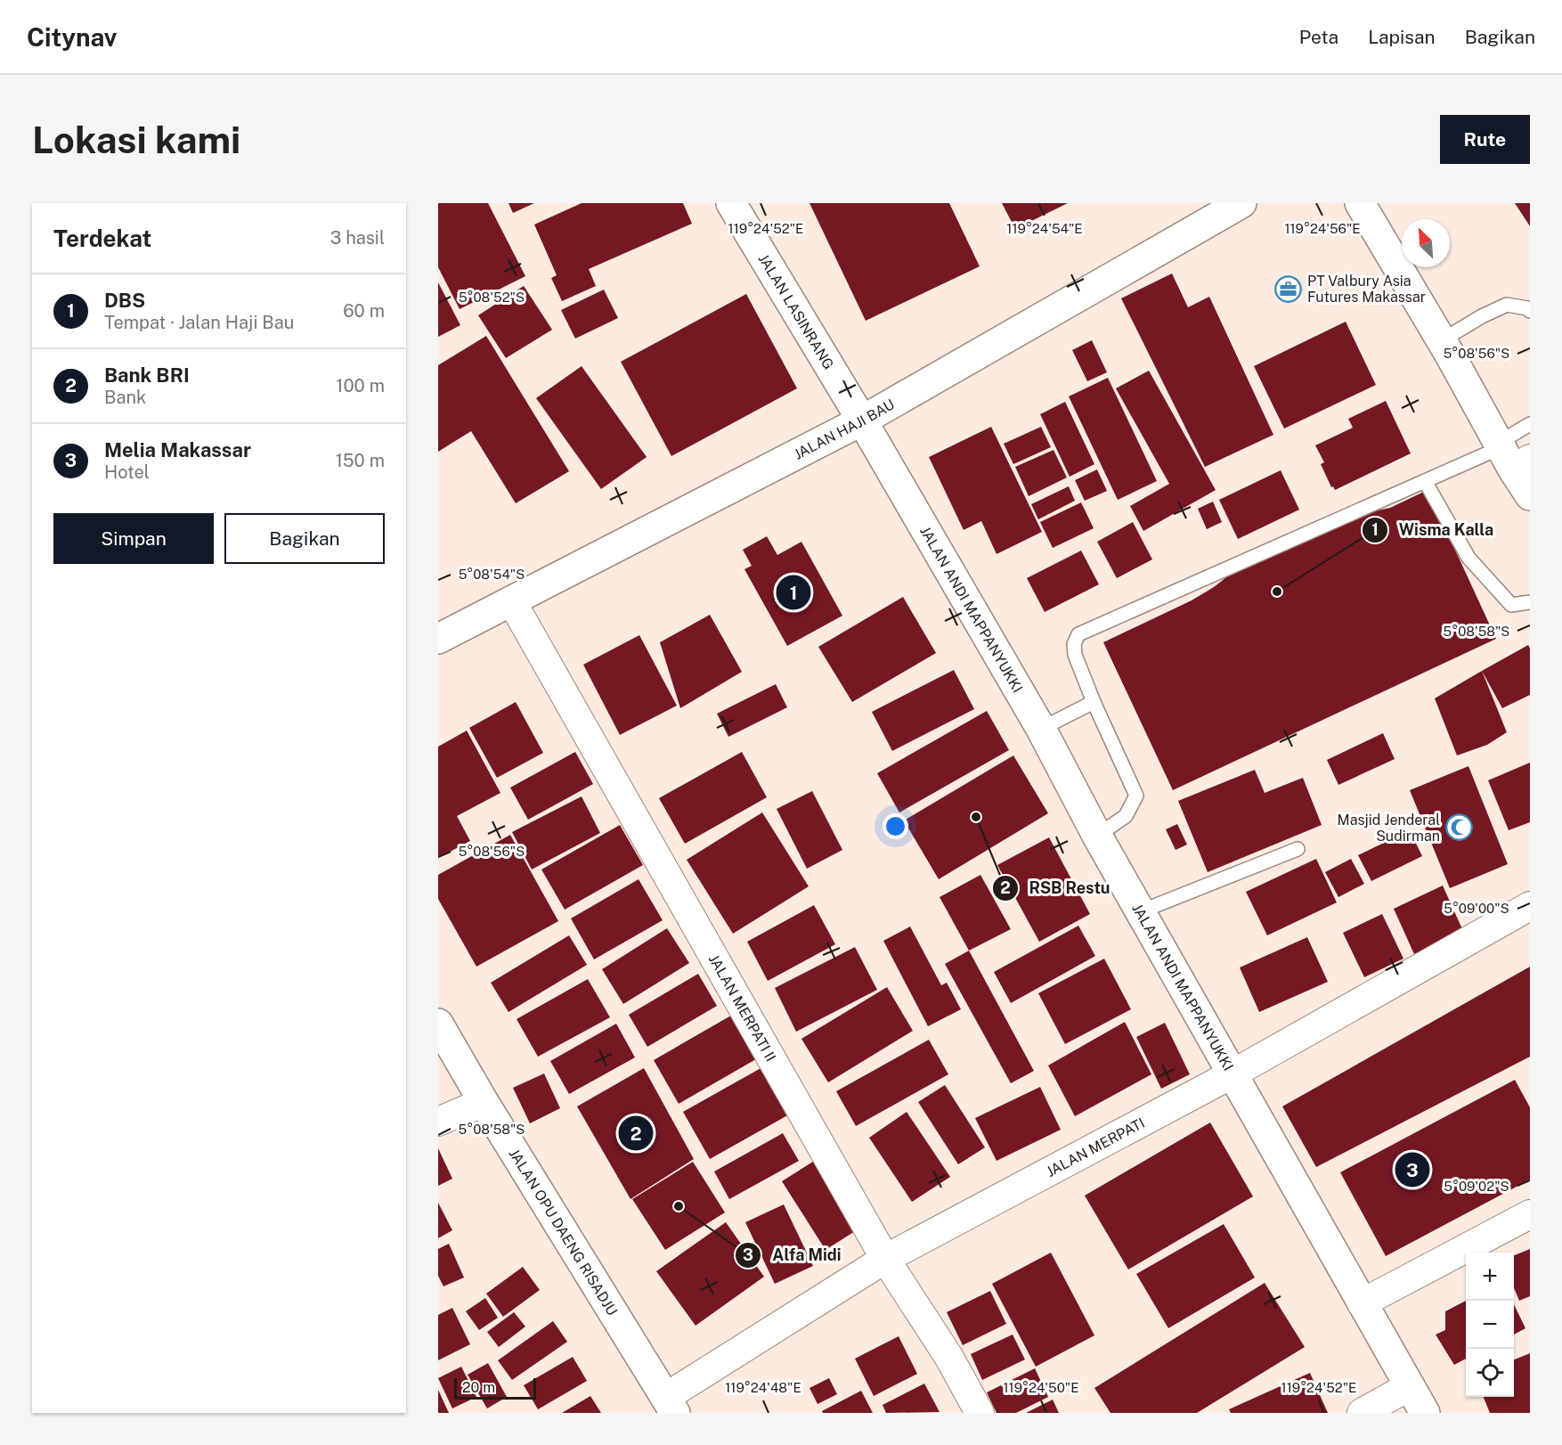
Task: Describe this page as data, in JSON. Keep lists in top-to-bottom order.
{
  "streets": {
    "main road": [
      "JALAN LASINRANG",
      "JALAN HAJI BAU",
      "JALAN ANDI MAPPANYUKKI",
      "JALAN OPU DAENG RISADJU"
    ],
    "street": ["JALAN MERPATI II", "JALAN MERPATI"]
  },
  "crossings": [
    ["JALAN LASINRANG", "JALAN HAJI BAU"],
    ["JALAN LASINRANG", "JALAN ANDI MAPPANYUKKI"],
    ["JALAN HAJI BAU", "JALAN ANDI MAPPANYUKKI"],
    ["JALAN HAJI BAU", "JALAN MERPATI II"],
    ["JALAN ANDI MAPPANYUKKI", "JALAN MERPATI"],
    ["JALAN MERPATI II", "JALAN MERPATI"],
    ["JALAN MERPATI", "JALAN OPU DAENG RISADJU"]
  ],
  "places": {
    "office": ["PT Valbury Asia Futures Makassar"],
    "other": ["Wisma Kalla", "RSB Restu", "Alfa Midi"],
    "mosque": ["Masjid Jenderal Sudirman"]
  },
  "scale_bar": "20 m",
  "north": "top left",
  "page": {
    "header": "Citynav",
    "nav": ["Peta", "Lapisan", "Bagikan"],
    "buttons": [
      "Rute",
      ["Simpan", "Bagikan"]
    ],
    "title": "Lokasi kami",
    "heading": ["Terdekat", "3 hasil"],
    "list": [
      {
        "mark": "1",
        "name": "DBS",
        "note": "Tempat · Jalan Haji Bau",
        "value": "60 m"
      },
      {
        "mark": "2",
        "name": "Bank BRI",
        "note": "Bank",
        "value": "100 m"
      },
      {
        "mark": "3",
        "name": "Melia Makassar",
        "note": "Hotel",
        "value": "150 m"
      }
    ],
    "pins": ["1", "2", "3"],
    "map_buttons": ["+", "−"],
    "scale": "20 m"
  },
  "coordinates": [
    "119°24'52\"E",
    "119°24'54\"E",
    "119°24'56\"E",
    "5°08'52\"S",
    "5°08'56\"S",
    "5°08'54\"S",
    "5°08'58\"S",
    "5°09'00\"S",
    "5°09'02\"S",
    "119°24'48\"E",
    "119°24'50\"E"
  ]
}
